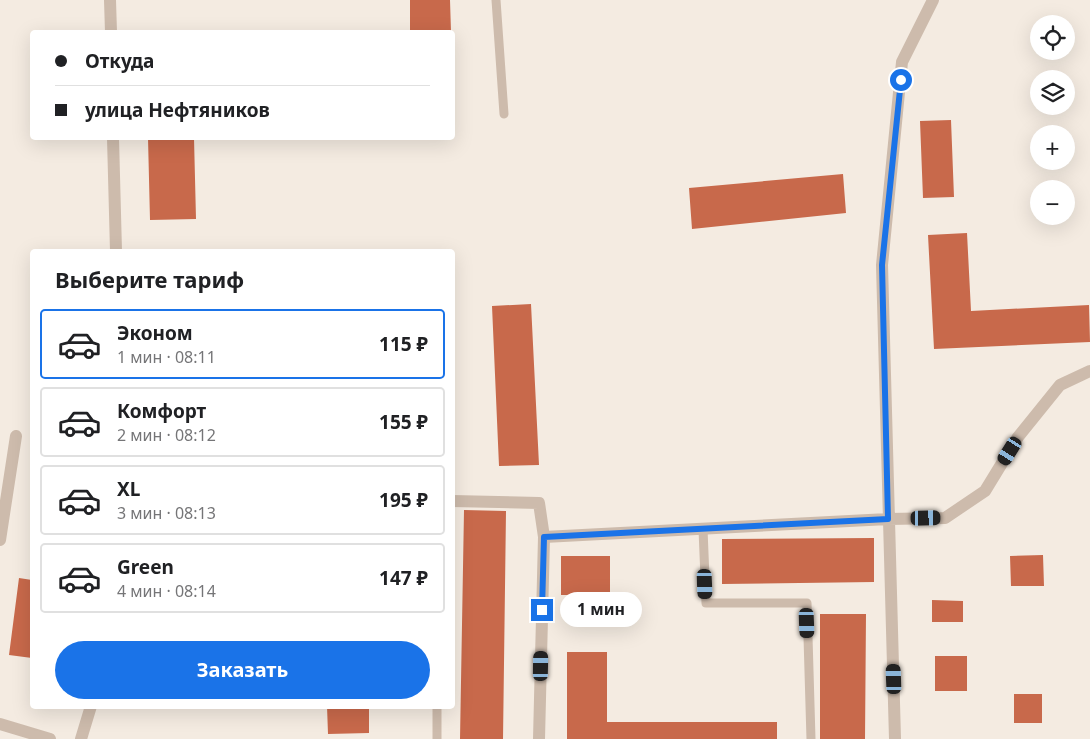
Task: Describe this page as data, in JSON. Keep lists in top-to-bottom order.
{
  "page": {
    "map_buttons": ["+", "−"],
    "banner": ["Откуда", "улица Нефтяников"],
    "heading": "Выберите тариф",
    "list": [
      {
        "name": "Эконом",
        "note": "1 мин · 08:11",
        "value": "115 ₽"
      },
      {
        "name": "Комфорт",
        "note": "2 мин · 08:12",
        "value": "155 ₽"
      },
      {
        "name": "XL",
        "note": "3 мин · 08:13",
        "value": "195 ₽"
      },
      {
        "name": "Green",
        "note": "4 мин · 08:14",
        "value": "147 ₽"
      }
    ],
    "bubble": "1 мин",
    "buttons": "Заказать"
  }
}
